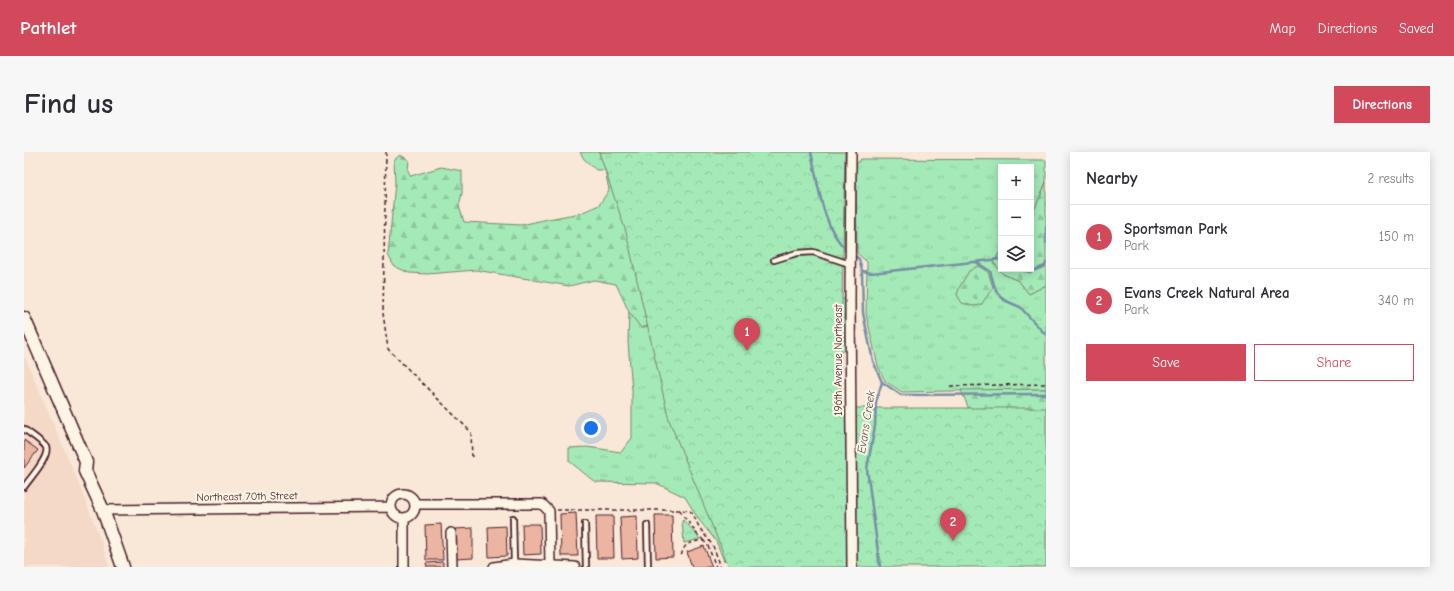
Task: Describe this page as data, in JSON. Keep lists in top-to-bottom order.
{
  "streets": {
    "street": ["196th Avenue Northeast", "Northeast 70th Street"]
  },
  "water": ["Evans Creek"],
  "page": {
    "header": "Pathlet",
    "nav": ["Map", "Directions", "Saved"],
    "buttons": [
      "Directions",
      ["Save", "Share"]
    ],
    "title": "Find us",
    "heading": ["Nearby", "2 results"],
    "map_buttons": ["+", "−"],
    "list": [
      {
        "mark": "1",
        "name": "Sportsman Park",
        "note": "Park",
        "value": "150 m"
      },
      {
        "mark": "2",
        "name": "Evans Creek Natural Area",
        "note": "Park",
        "value": "340 m"
      }
    ],
    "pins": ["1", "2"]
  }
}
